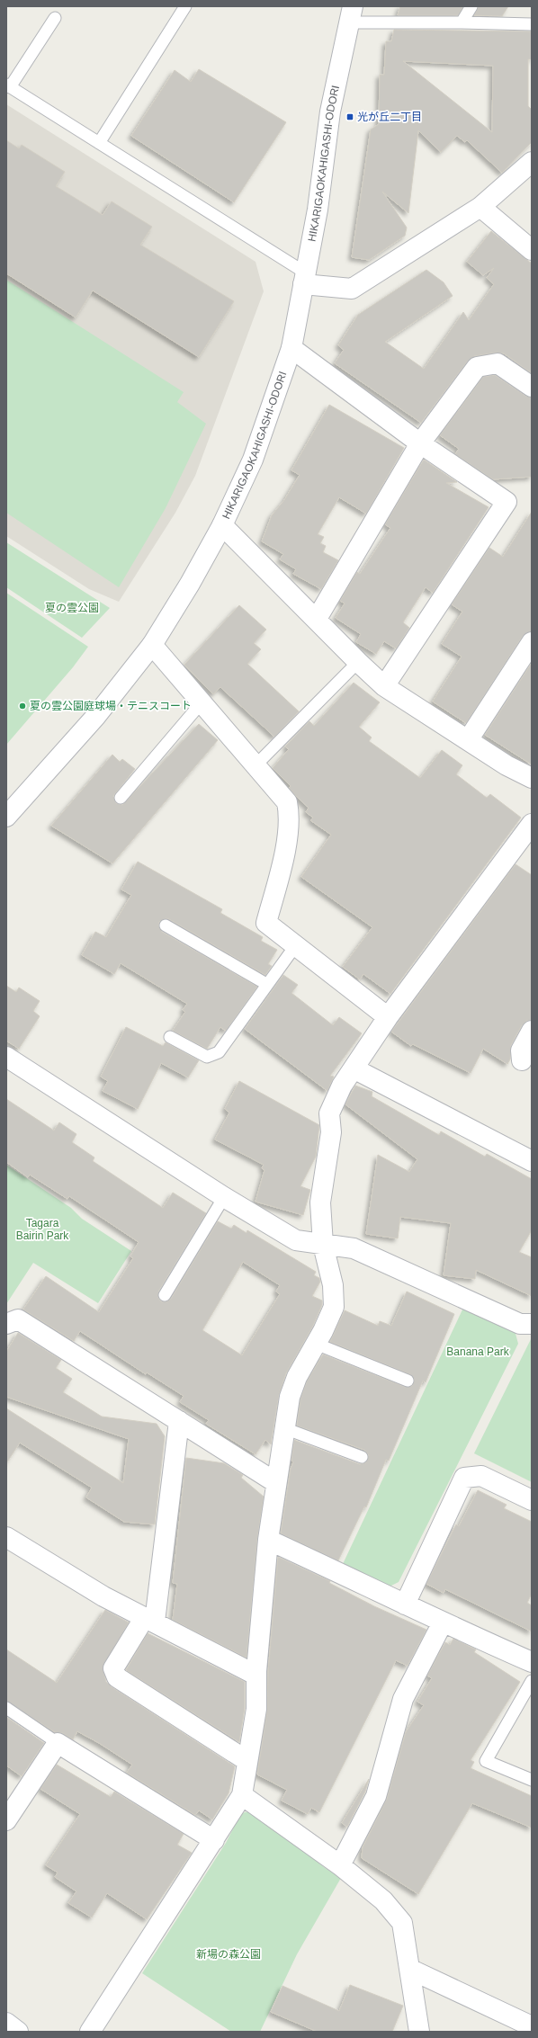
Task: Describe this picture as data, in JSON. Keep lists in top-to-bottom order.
{
  "streets": {
    "street": ["HIKARIGAOKAHIGASHI-ODORI"]
  },
  "parks": [
    "夏の雲公園",
    "Tagara Bairin Park",
    "Banana Park",
    "新場の森公園"
  ],
  "places": {
    "transit": ["光が丘二丁目"],
    "other": ["夏の雲公園庭球場・テニスコート"]
  }
}
